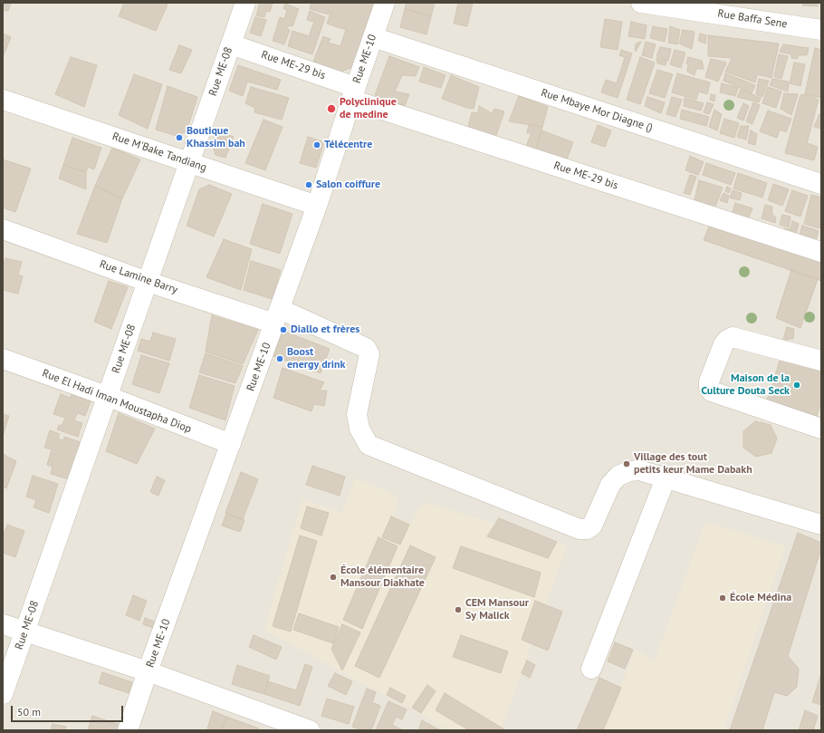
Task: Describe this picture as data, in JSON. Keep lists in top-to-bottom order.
{
  "streets": {
    "street": [
      "Rue Baffa Sene",
      "Rue ME-10",
      "Rue ME-29 bis",
      "Rue ME-08",
      "Rue Mbaye Mor Diagne ()",
      "Rue M'Bake Tandiang",
      "Rue Lamine Barry",
      "Rue El Hadi Iman Moustapha Diop"
    ]
  },
  "crossings": [
    ["Rue ME-10", "Rue ME-29 bis"],
    ["Rue ME-10", "Rue Mbaye Mor Diagne ()"],
    ["Rue ME-10", "Rue M'Bake Tandiang"],
    ["Rue ME-10", "Rue Lamine Barry"],
    ["Rue ME-10", "Rue El Hadi Iman Moustapha Diop"],
    ["Rue ME-29 bis", "Rue ME-08"],
    ["Rue ME-08", "Rue M'Bake Tandiang"],
    ["Rue ME-08", "Rue Lamine Barry"],
    ["Rue ME-08", "Rue El Hadi Iman Moustapha Diop"]
  ],
  "places": [
    "Polyclinique de medine",
    "Boutique Khassim bah",
    "Télécentre",
    "Salon coiffure",
    "Diallo et frères",
    "Boost energy drink",
    "Maison de la Culture Douta Seck",
    "Village des tout petits keur Mame Dabakh",
    "École élémentaire Mansour Diakhate",
    "École Médina",
    "CEM Mansour Sy Malick"
  ],
  "scale_bar": "50 m"
}
